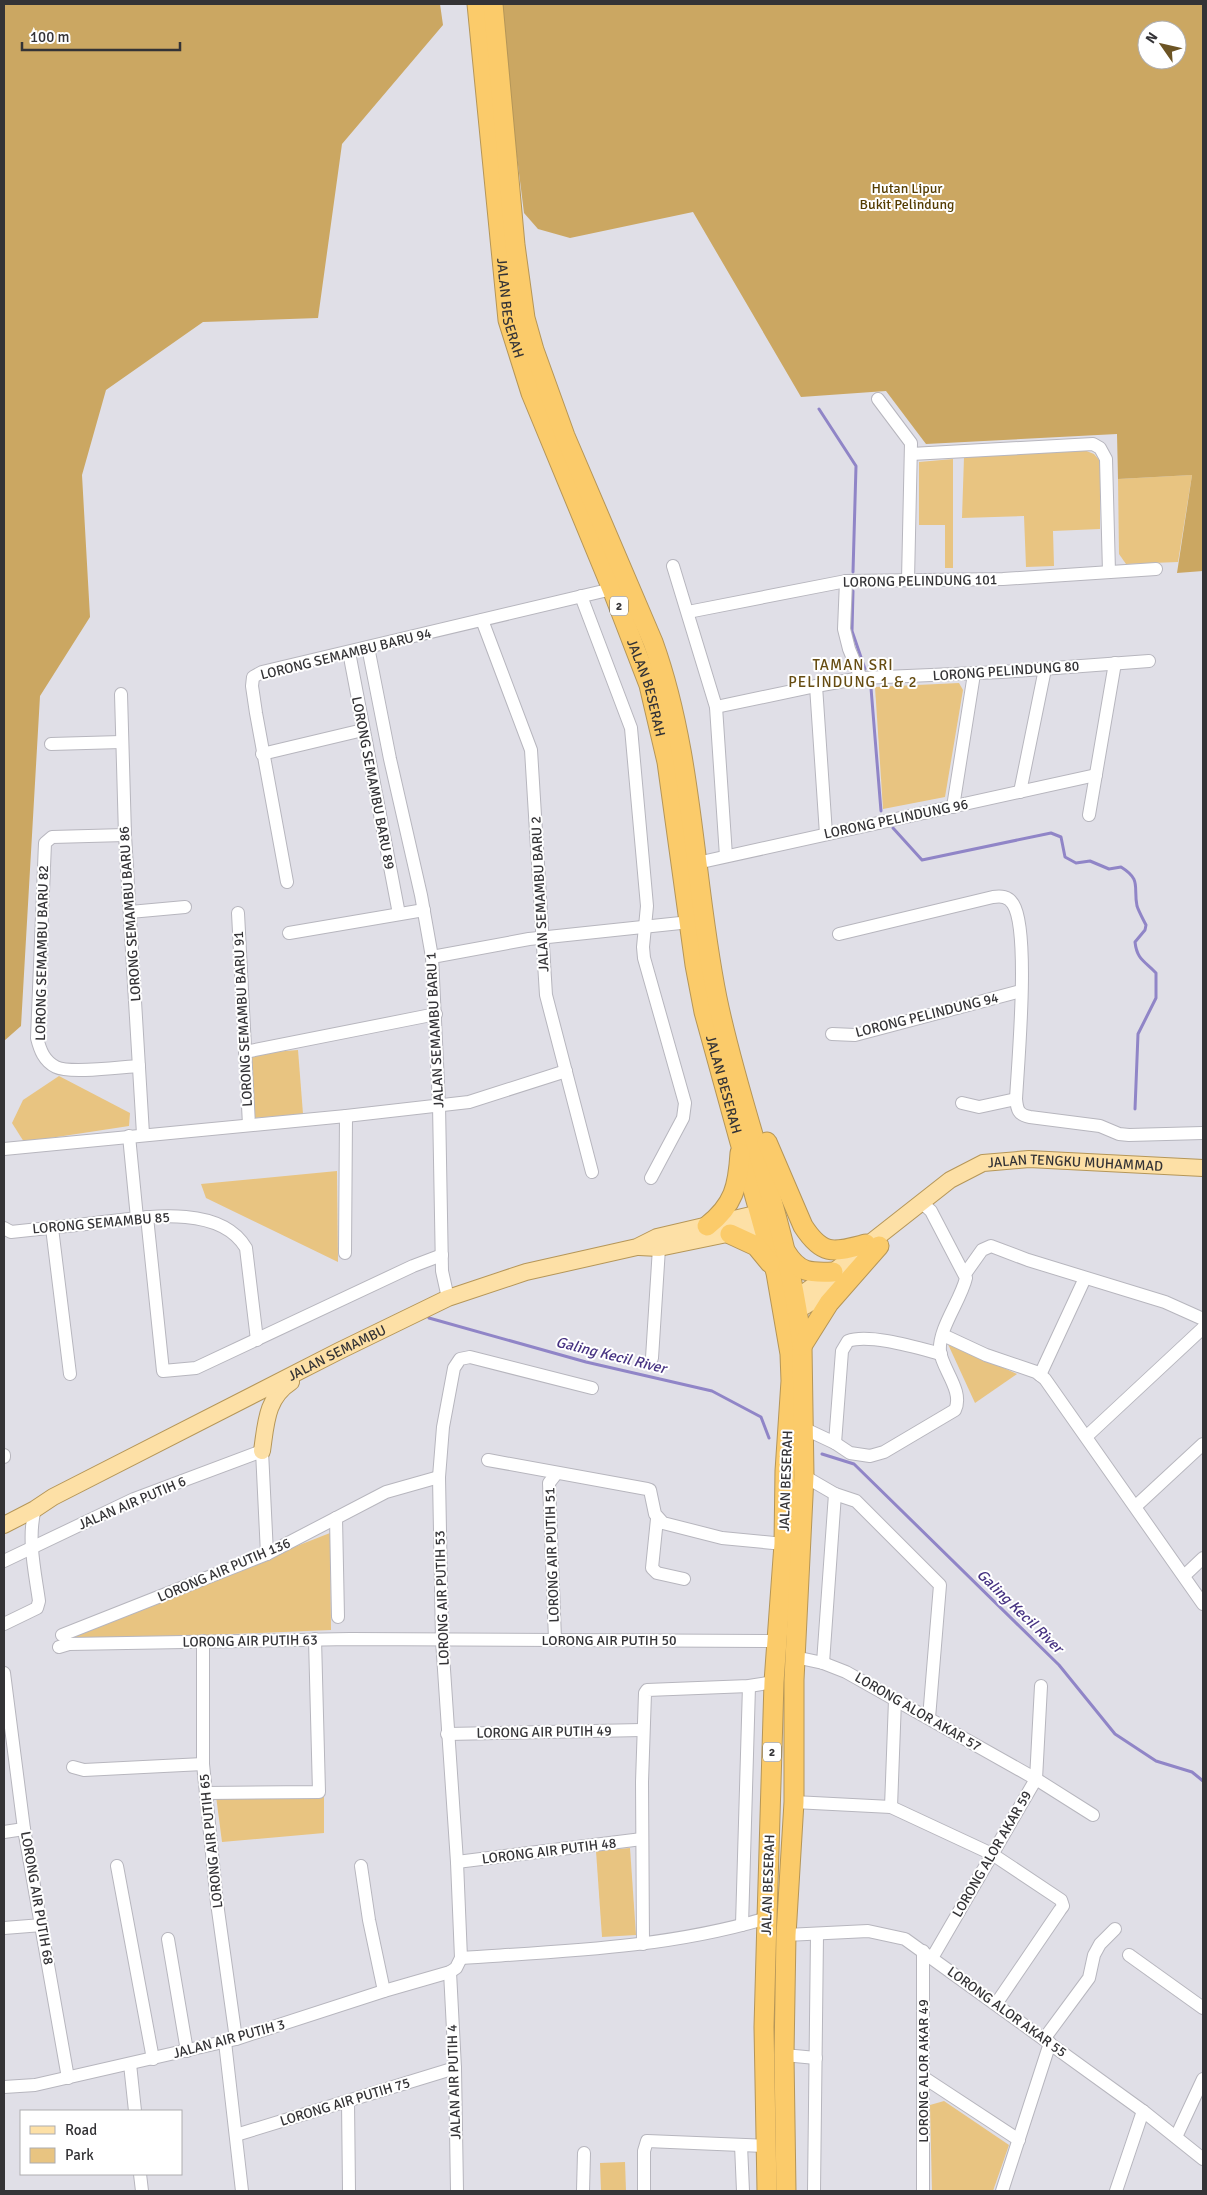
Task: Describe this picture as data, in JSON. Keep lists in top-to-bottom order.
{
  "streets": {
    "highway": ["JALAN BESERAH", "2"],
    "main road": ["JALAN TENGKU MUHAMMAD", "JALAN SEMAMBU"],
    "street": [
      "LORONG PELINDUNG 101",
      "LORONG SEMAMBU BARU 94",
      "LORONG PELINDUNG 80",
      "LORONG SEMAMBU BARU 89",
      "LORONG PELINDUNG 96",
      "JALAN SEMAMBU BARU 2",
      "LORONG SEMAMBU BARU 86",
      "LORONG SEMAMBU BARU 82",
      "LORONG PELINDUNG 94",
      "LORONG SEMAMBU BARU 91",
      "JALAN SEMAMBU BARU 1",
      "LORONG SEMAMBU 85",
      "JALAN AIR PUTIH 6",
      "LORONG AIR PUTIH 51",
      "LORONG AIR PUTIH 136",
      "LORONG AIR PUTIH 53",
      "LORONG AIR PUTIH 50",
      "LORONG AIR PUTIH 63",
      "LORONG ALOR AKAR 57",
      "LORONG AIR PUTIH 49",
      "LORONG AIR PUTIH 65",
      "LORONG AIR PUTIH 48",
      "LORONG ALOR AKAR 59",
      "LORONG AIR PUTIH 68",
      "LORONG ALOR AKAR 55",
      "JALAN AIR PUTIH 3",
      "LORONG ALOR AKAR 49",
      "JALAN AIR PUTIH 4",
      "LORONG AIR PUTIH 75"
    ]
  },
  "crossings": [
    ["JALAN BESERAH", "LORONG SEMAMBU BARU 94"],
    ["JALAN BESERAH", "LORONG PELINDUNG 96"],
    ["JALAN BESERAH", "JALAN TENGKU MUHAMMAD"],
    ["JALAN BESERAH", "JALAN SEMAMBU"],
    ["JALAN BESERAH", "LORONG AIR PUTIH 50"],
    ["JALAN BESERAH", "LORONG ALOR AKAR 57"],
    ["JALAN BESERAH", "LORONG ALOR AKAR 55"],
    ["LORONG SEMAMBU BARU 94", "LORONG SEMAMBU BARU 89"],
    ["LORONG SEMAMBU BARU 94", "JALAN SEMAMBU BARU 2"],
    ["LORONG SEMAMBU BARU 94", "JALAN SEMAMBU BARU 1"],
    ["JALAN SEMAMBU BARU 2", "LORONG SEMAMBU BARU 91"],
    ["LORONG SEMAMBU BARU 86", "LORONG SEMAMBU BARU 82"],
    ["LORONG SEMAMBU BARU 86", "LORONG SEMAMBU BARU 91"],
    ["LORONG SEMAMBU BARU 91", "JALAN SEMAMBU BARU 1"],
    ["JALAN SEMAMBU BARU 1", "JALAN SEMAMBU"],
    ["LORONG AIR PUTIH 51", "LORONG AIR PUTIH 50"],
    ["LORONG AIR PUTIH 136", "LORONG AIR PUTIH 53"],
    ["LORONG AIR PUTIH 136", "LORONG AIR PUTIH 63"],
    ["LORONG AIR PUTIH 53", "LORONG AIR PUTIH 50"],
    ["LORONG AIR PUTIH 53", "LORONG AIR PUTIH 63"],
    ["LORONG AIR PUTIH 53", "LORONG AIR PUTIH 49"],
    ["LORONG AIR PUTIH 53", "LORONG AIR PUTIH 48"],
    ["LORONG AIR PUTIH 50", "LORONG AIR PUTIH 63"],
    ["LORONG AIR PUTIH 63", "LORONG AIR PUTIH 65"],
    ["LORONG ALOR AKAR 57", "LORONG ALOR AKAR 59"],
    ["LORONG AIR PUTIH 65", "JALAN AIR PUTIH 3"],
    ["LORONG AIR PUTIH 65", "LORONG AIR PUTIH 75"],
    ["LORONG ALOR AKAR 59", "LORONG ALOR AKAR 55"],
    ["LORONG ALOR AKAR 59", "LORONG ALOR AKAR 49"],
    ["LORONG AIR PUTIH 68", "JALAN AIR PUTIH 3"],
    ["LORONG ALOR AKAR 55", "LORONG ALOR AKAR 49"],
    ["JALAN AIR PUTIH 3", "JALAN AIR PUTIH 4"],
    ["JALAN AIR PUTIH 4", "LORONG AIR PUTIH 75"]
  ],
  "districts": ["TAMAN SRI PELINDUNG 1 & 2"],
  "water": ["Galing Kecil River"],
  "parks": ["Hutan Lipur Bukit Pelindung"],
  "legend": ["Road", "Park"],
  "scale_bar": "100 m",
  "north": "top left"
}
